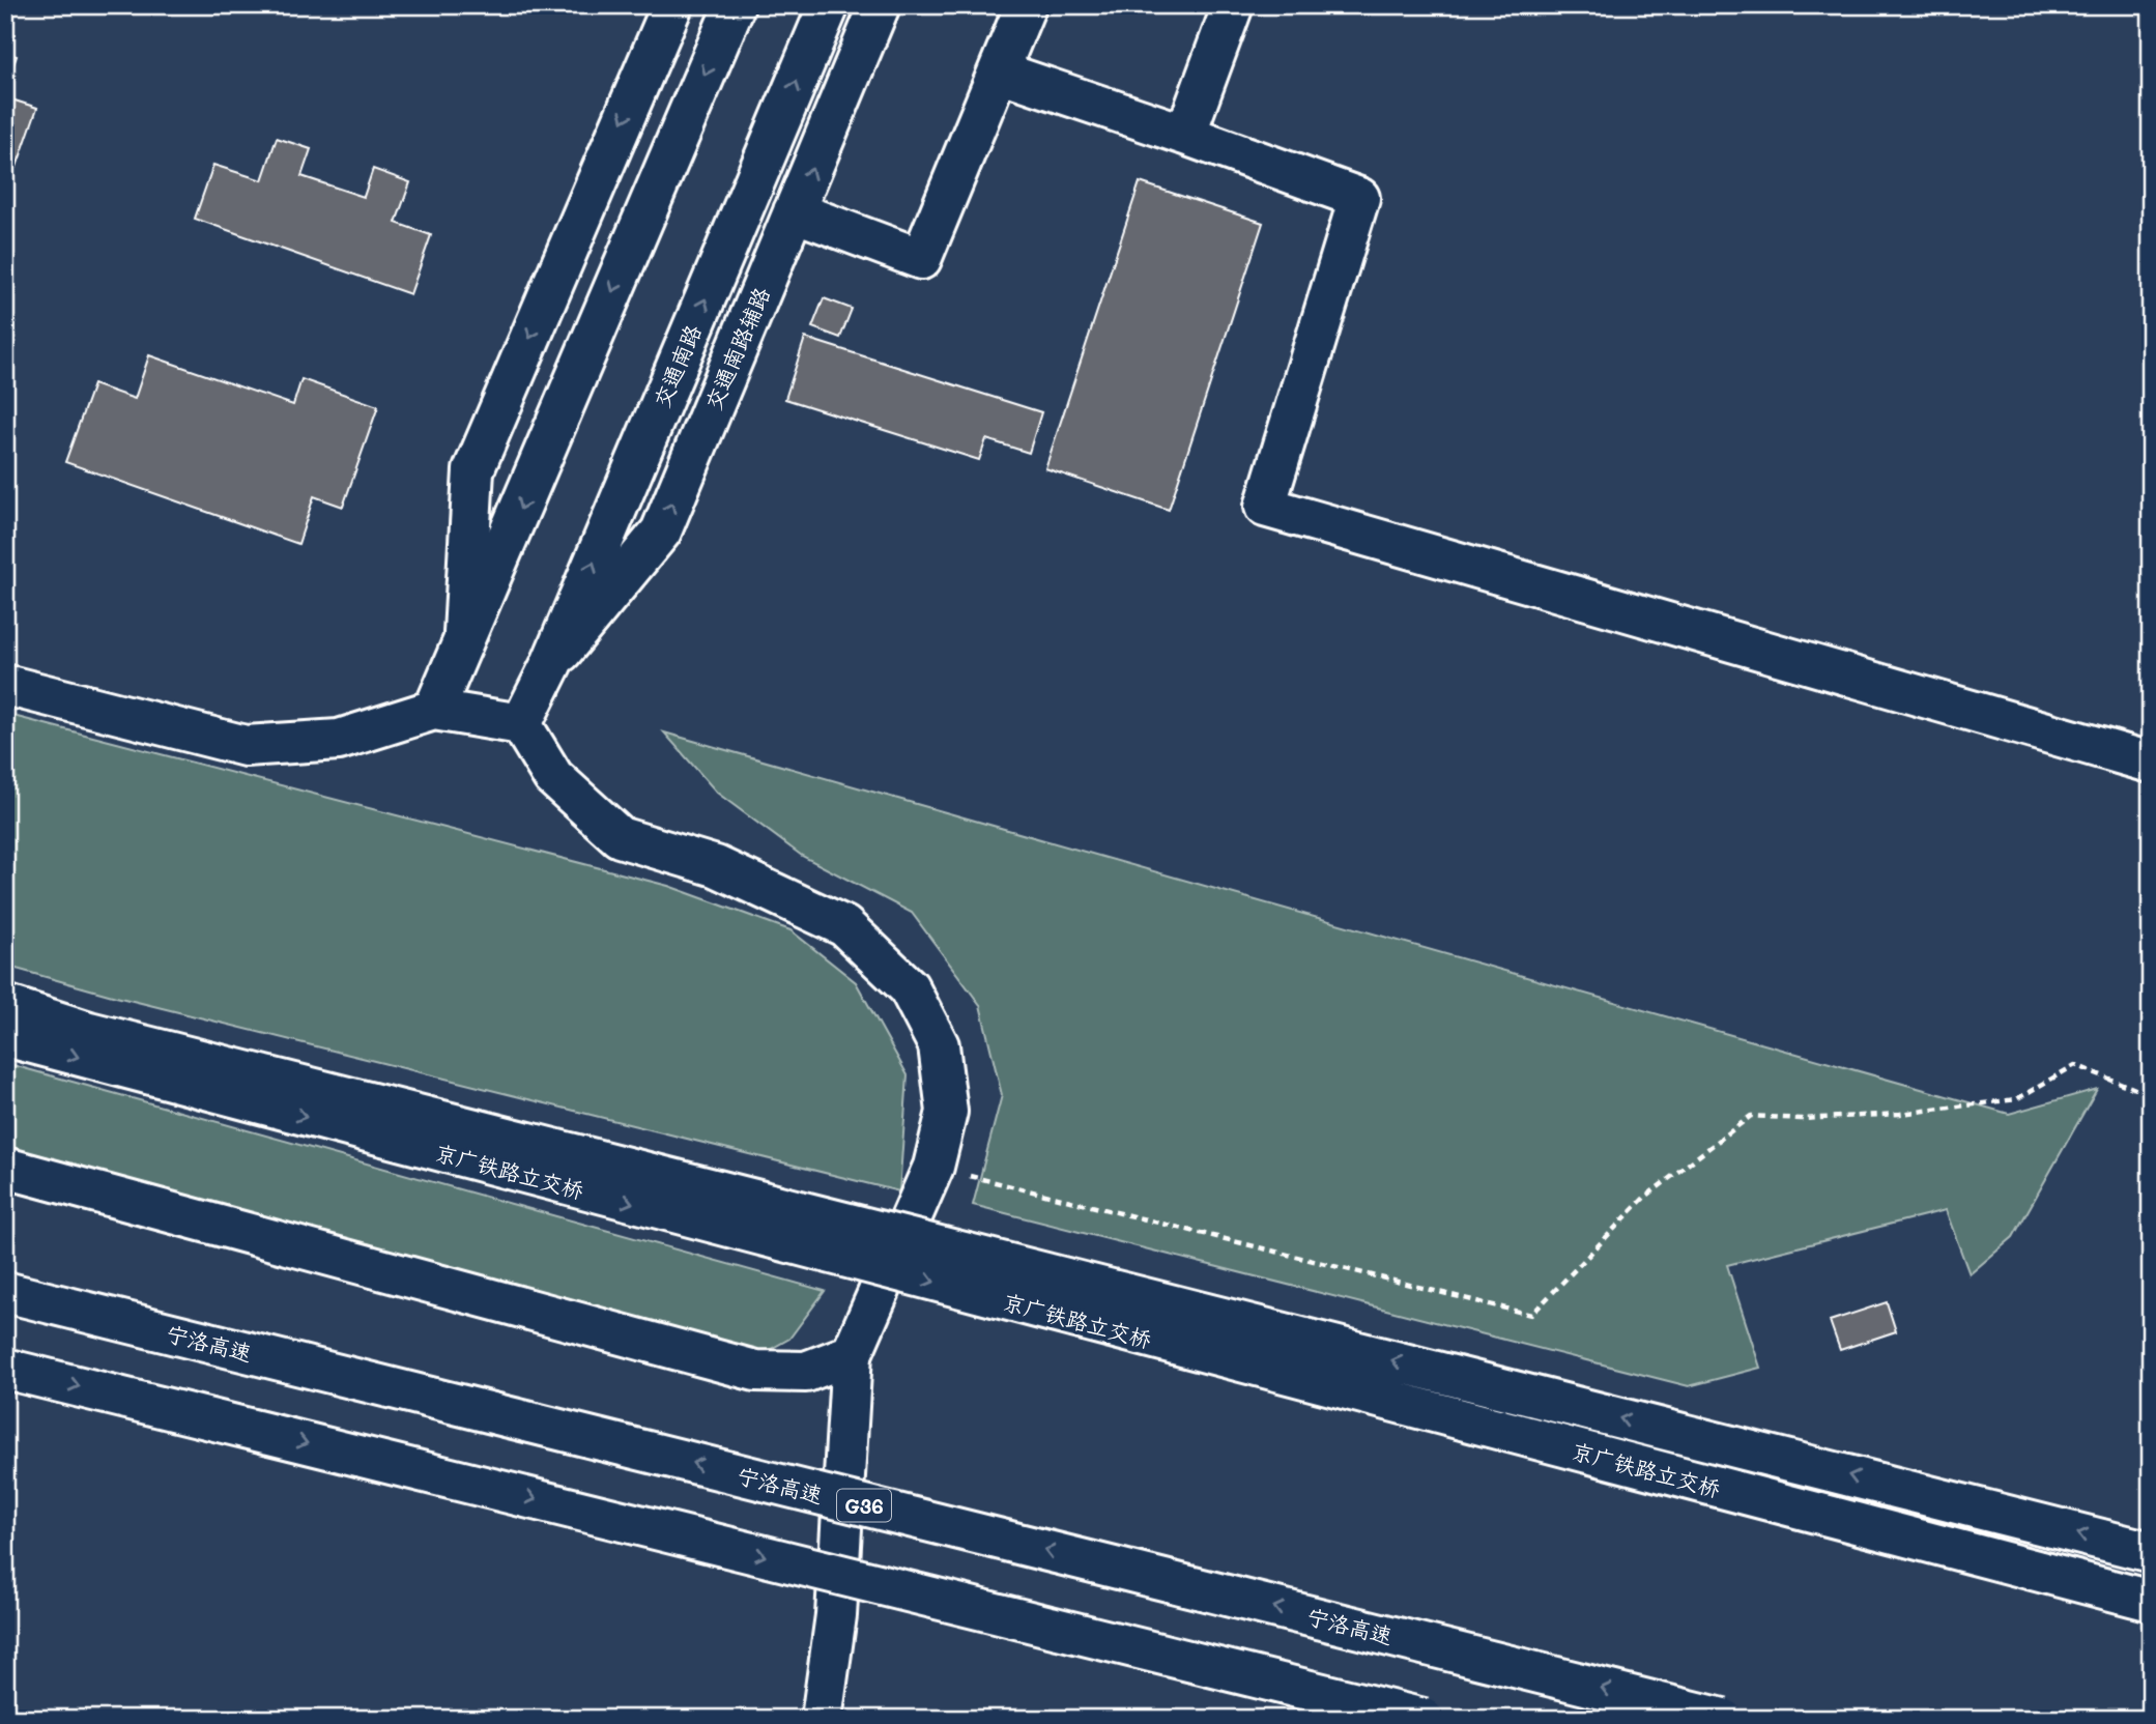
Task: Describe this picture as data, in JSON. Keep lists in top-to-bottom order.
{
  "streets": {
    "main road": [
      "交通南路辅路",
      "交通南路",
      "京广铁路立交桥",
      "宁洛高速",
      "G36"
    ]
  },
  "crossings": [
    ["交通南路辅路", "交通南路"]
  ]
}
